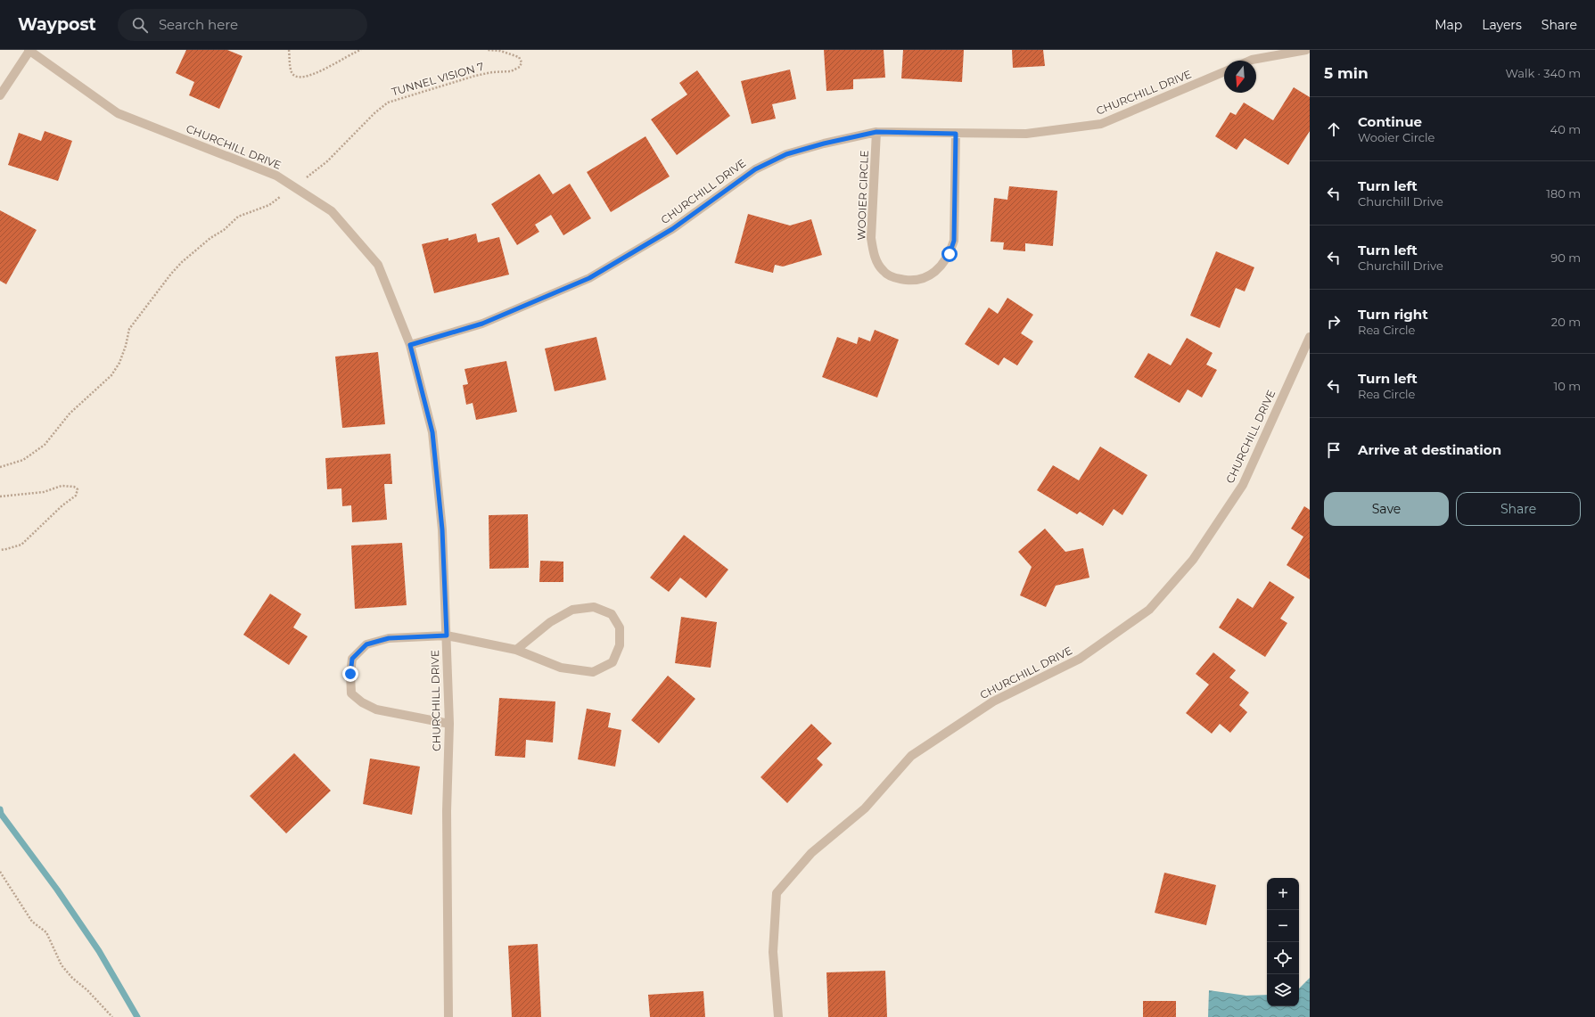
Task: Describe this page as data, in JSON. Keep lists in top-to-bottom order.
{
  "streets": {
    "street": ["CHURCHILL DRIVE", "WOOIER CIRCLE"],
    "path": ["TUNNEL VISION 7"]
  },
  "crossings": [
    ["CHURCHILL DRIVE", "WOOIER CIRCLE"]
  ],
  "north": "bottom",
  "page": {
    "header": "Waypost",
    "search": "Search here",
    "nav": ["Map", "Layers", "Share"],
    "heading": ["5 min", "Walk · 340 m"],
    "list": [
      ["Continue", "Wooier Circle", "40 m"],
      ["Turn left", "Churchill Drive", "180 m"],
      ["Turn left", "Churchill Drive", "90 m"],
      ["Turn right", "Rea Circle", "20 m"],
      ["Turn left", "Rea Circle", "10 m"],
      "Arrive at destination"
    ],
    "buttons": ["Save", "Share"],
    "map_buttons": ["+", "−"]
  }
}
